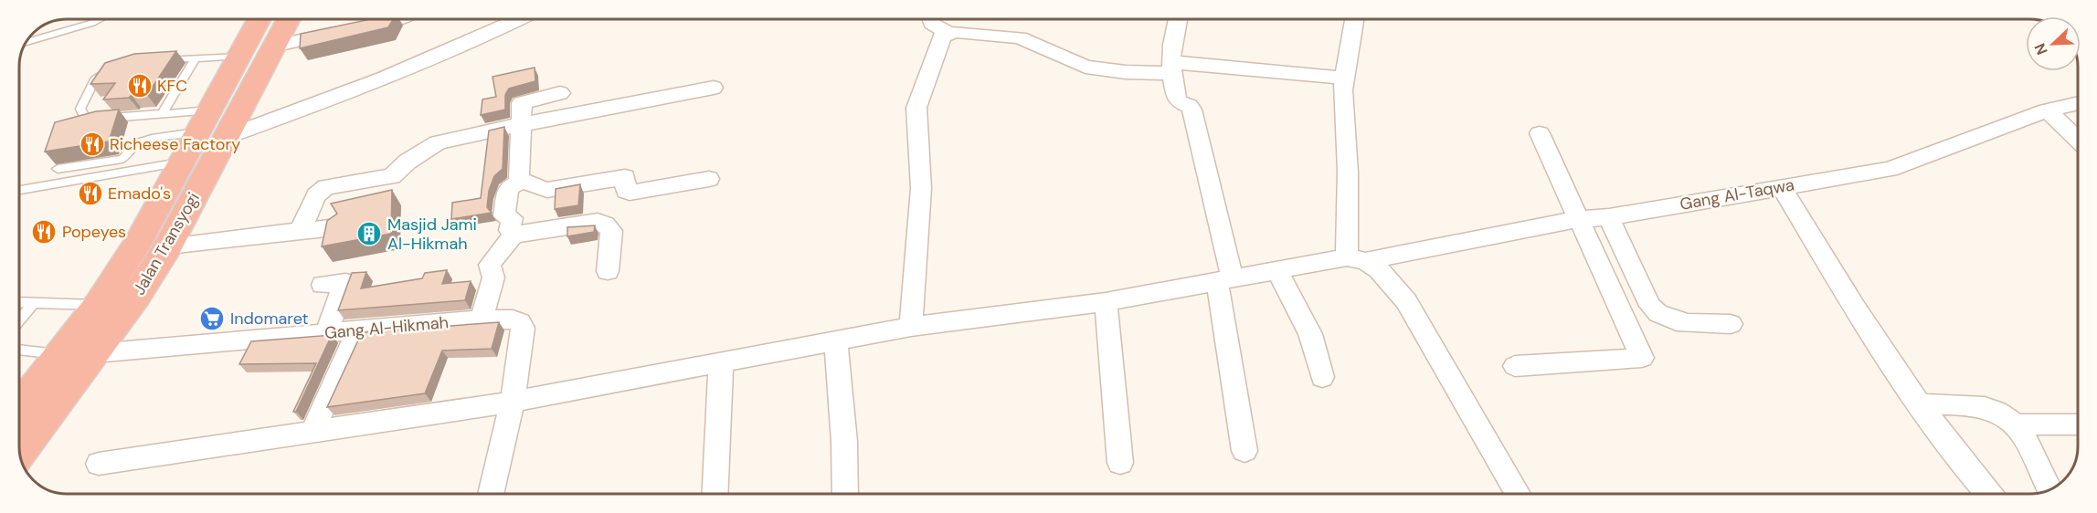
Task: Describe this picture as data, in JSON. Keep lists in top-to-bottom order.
{
  "streets": {
    "highway": ["Jalan Transyogi"],
    "street": ["Gang Al-Taqwa", "Gang Al-Hikmah"]
  },
  "crossings": [
    ["Gang Al-Taqwa", "Gang Al-Hikmah"],
    ["Jalan Transyogi", "Gang Al-Hikmah"]
  ],
  "places": {
    "restaurant": [
      "KFC",
      "Richeese Factory",
      "Emado's",
      "Popeyes"
    ],
    "building": ["Masjid Jami Al-Hikmah"],
    "supermarket": ["Indomaret"]
  },
  "north": "bottom left"
}
